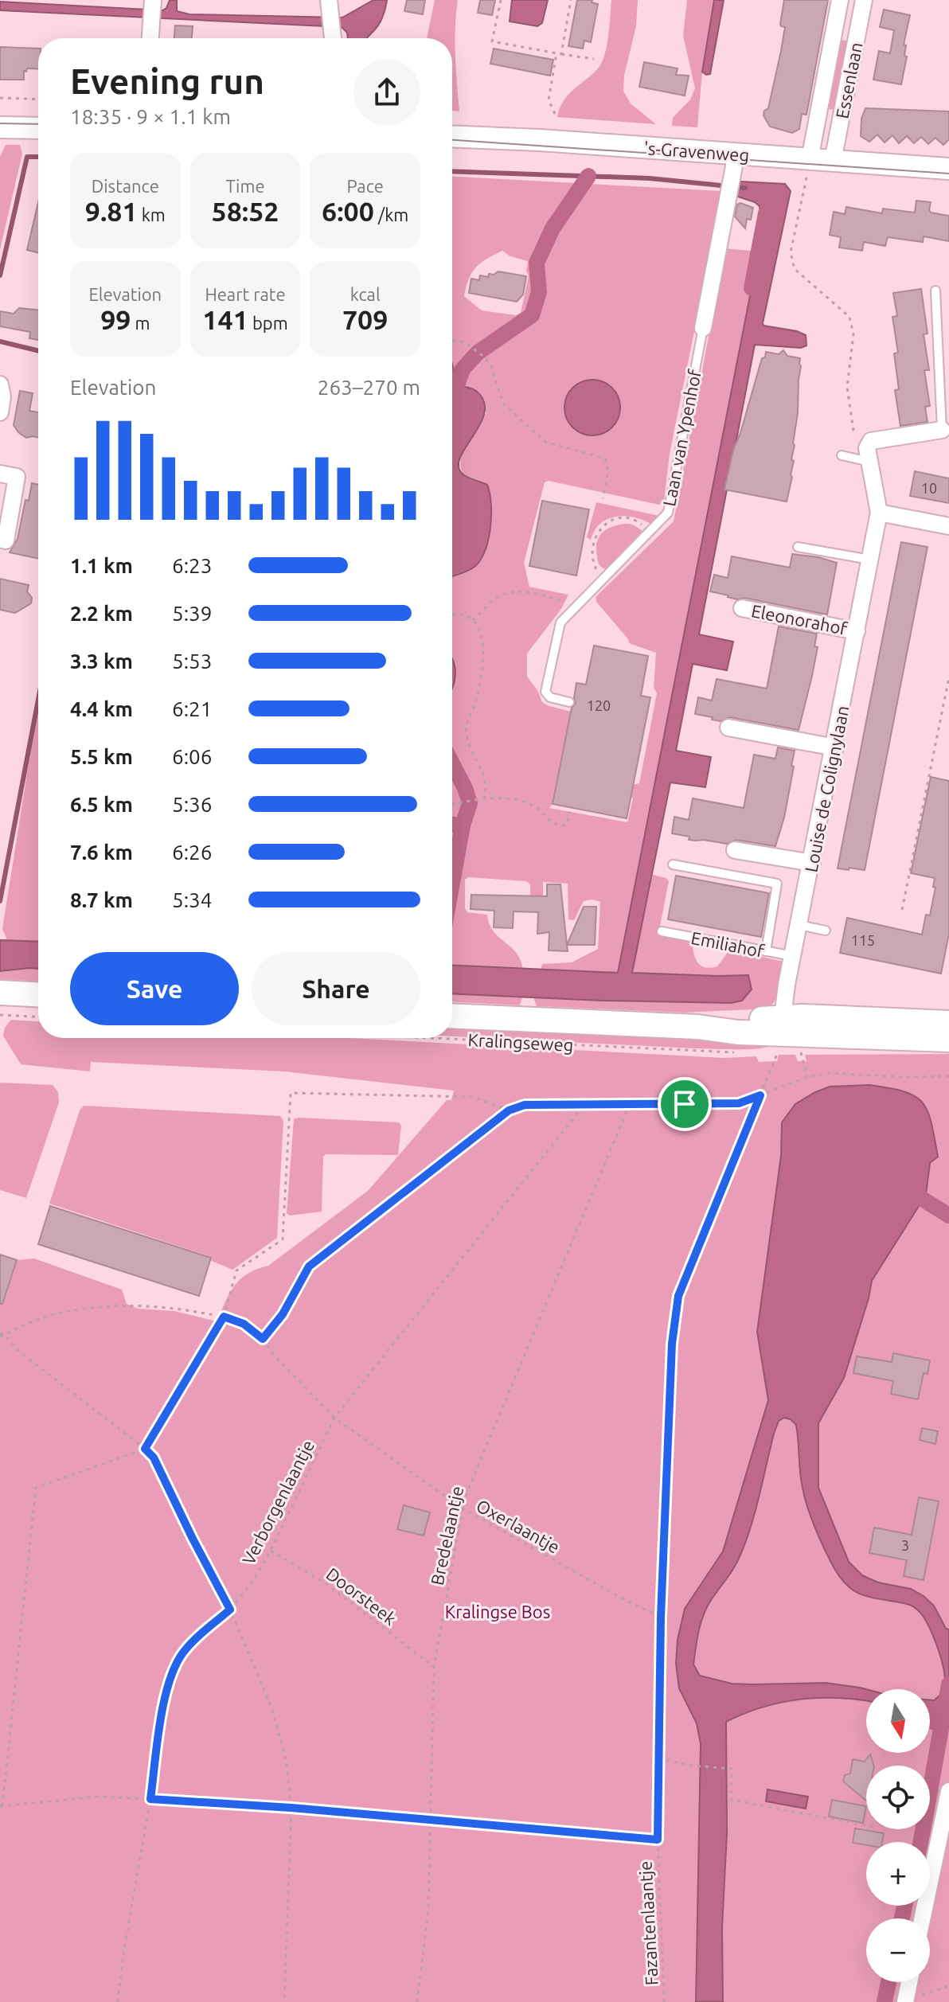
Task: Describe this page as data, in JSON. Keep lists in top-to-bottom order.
{
  "streets": {
    "main road": ["Kralingseweg"],
    "street": [
      "Essenlaan",
      "'s-Gravenweg",
      "Laan van Ypenhof",
      "Eleonorahof",
      "Louise de Colignylaan"
    ],
    "lane": ["Emiliahof"],
    "path": [
      "Verborgenlaantje",
      "Oxerlaantje",
      "Bredelaantje",
      "Doorsteek",
      "Fazantenlaantje"
    ]
  },
  "crossings": [
    ["Essenlaan", "'s-Gravenweg"],
    ["'s-Gravenweg", "Laan van Ypenhof"],
    ["Eleonorahof", "Louise de Colignylaan"],
    ["Louise de Colignylaan", "Emiliahof"],
    ["Louise de Colignylaan", "Kralingseweg"],
    ["Louise de Colignylaan", "Fazantenlaantje"],
    ["Kralingseweg", "Fazantenlaantje"],
    ["Verborgenlaantje", "Oxerlaantje"],
    ["Verborgenlaantje", "Doorsteek"],
    ["Oxerlaantje", "Bredelaantje"],
    ["Oxerlaantje", "Fazantenlaantje"],
    ["Bredelaantje", "Doorsteek"]
  ],
  "parks": ["Kralingse Bos"],
  "house_numbers": [
    "10",
    "120",
    "115",
    "3"
  ],
  "north": "bottom",
  "page": {
    "heading": ["Evening run", "18:35 · 9 × 1.1 km"],
    "stats": [
      ["Distance", "9.81 km"],
      ["Time", "58:52"],
      ["Pace", "6:00 /km"],
      ["Elevation", "99 m"],
      ["Heart rate", "141 bpm"],
      ["kcal", "709"]
    ],
    "chart": ["Elevation", "263–270 m"],
    "list": [
      {
        "name": "1.1 km",
        "note": "6:23"
      },
      {
        "name": "2.2 km",
        "note": "5:39"
      },
      {
        "name": "3.3 km",
        "note": "5:53"
      },
      {
        "name": "4.4 km",
        "note": "6:21"
      },
      {
        "name": "5.5 km",
        "note": "6:06"
      },
      {
        "name": "6.5 km",
        "note": "5:36"
      },
      {
        "name": "7.6 km",
        "note": "6:26"
      },
      {
        "name": "8.7 km",
        "note": "5:34"
      }
    ],
    "buttons": ["Save", "Share"],
    "map_buttons": ["+", "−"]
  }
}
